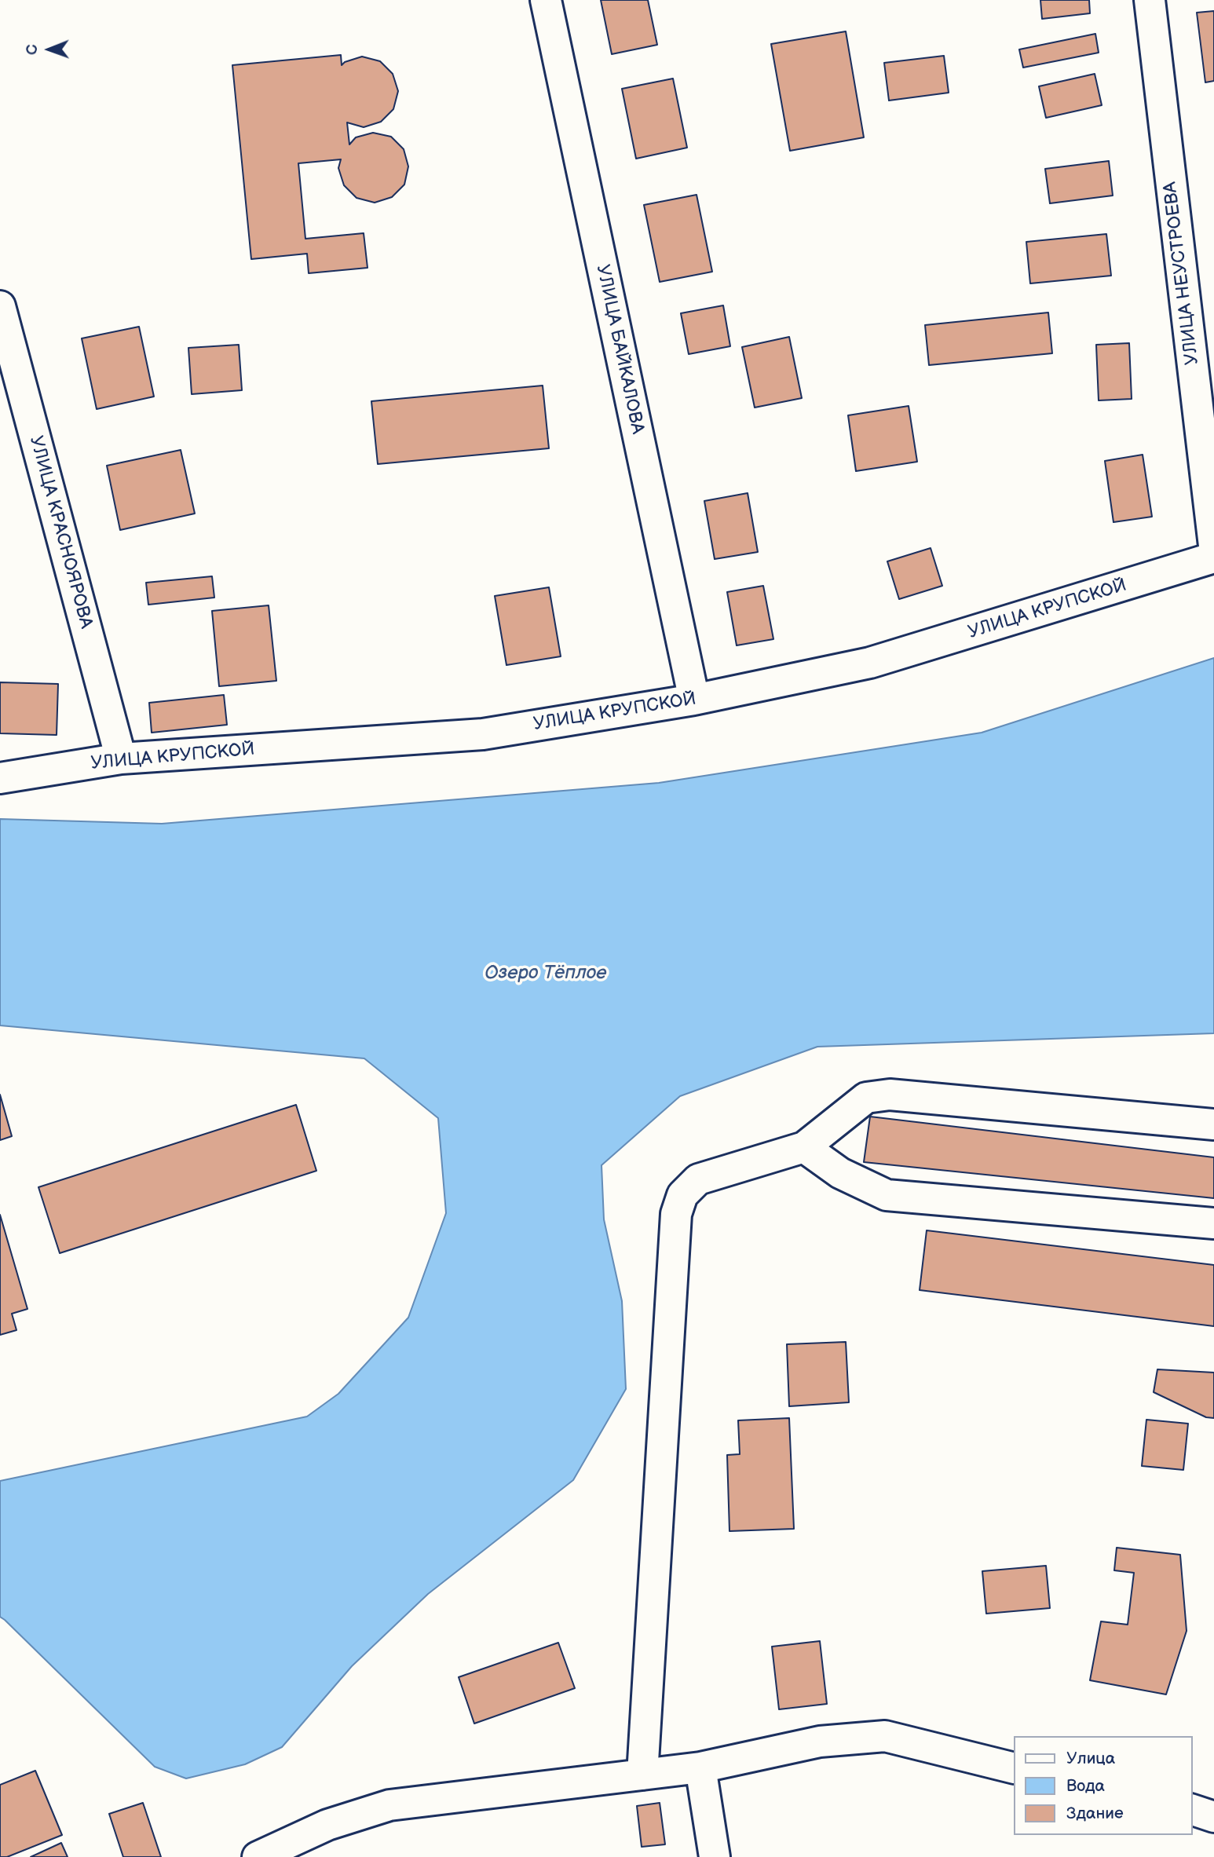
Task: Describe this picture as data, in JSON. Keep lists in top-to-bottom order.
{
  "streets": {
    "street": [
      "УЛИЦА НЕУСТРОЕВА",
      "УЛИЦА БАЙКАЛОВА",
      "УЛИЦА КРАСНОЯРОВА",
      "УЛИЦА КРУПСКОЙ"
    ]
  },
  "crossings": [
    ["УЛИЦА БАЙКАЛОВА", "УЛИЦА КРУПСКОЙ"],
    ["УЛИЦА КРАСНОЯРОВА", "УЛИЦА КРУПСКОЙ"]
  ],
  "water": ["Озеро Тёплое"],
  "legend": ["Улица", "Вода", "Здание"],
  "north": "left"
}
